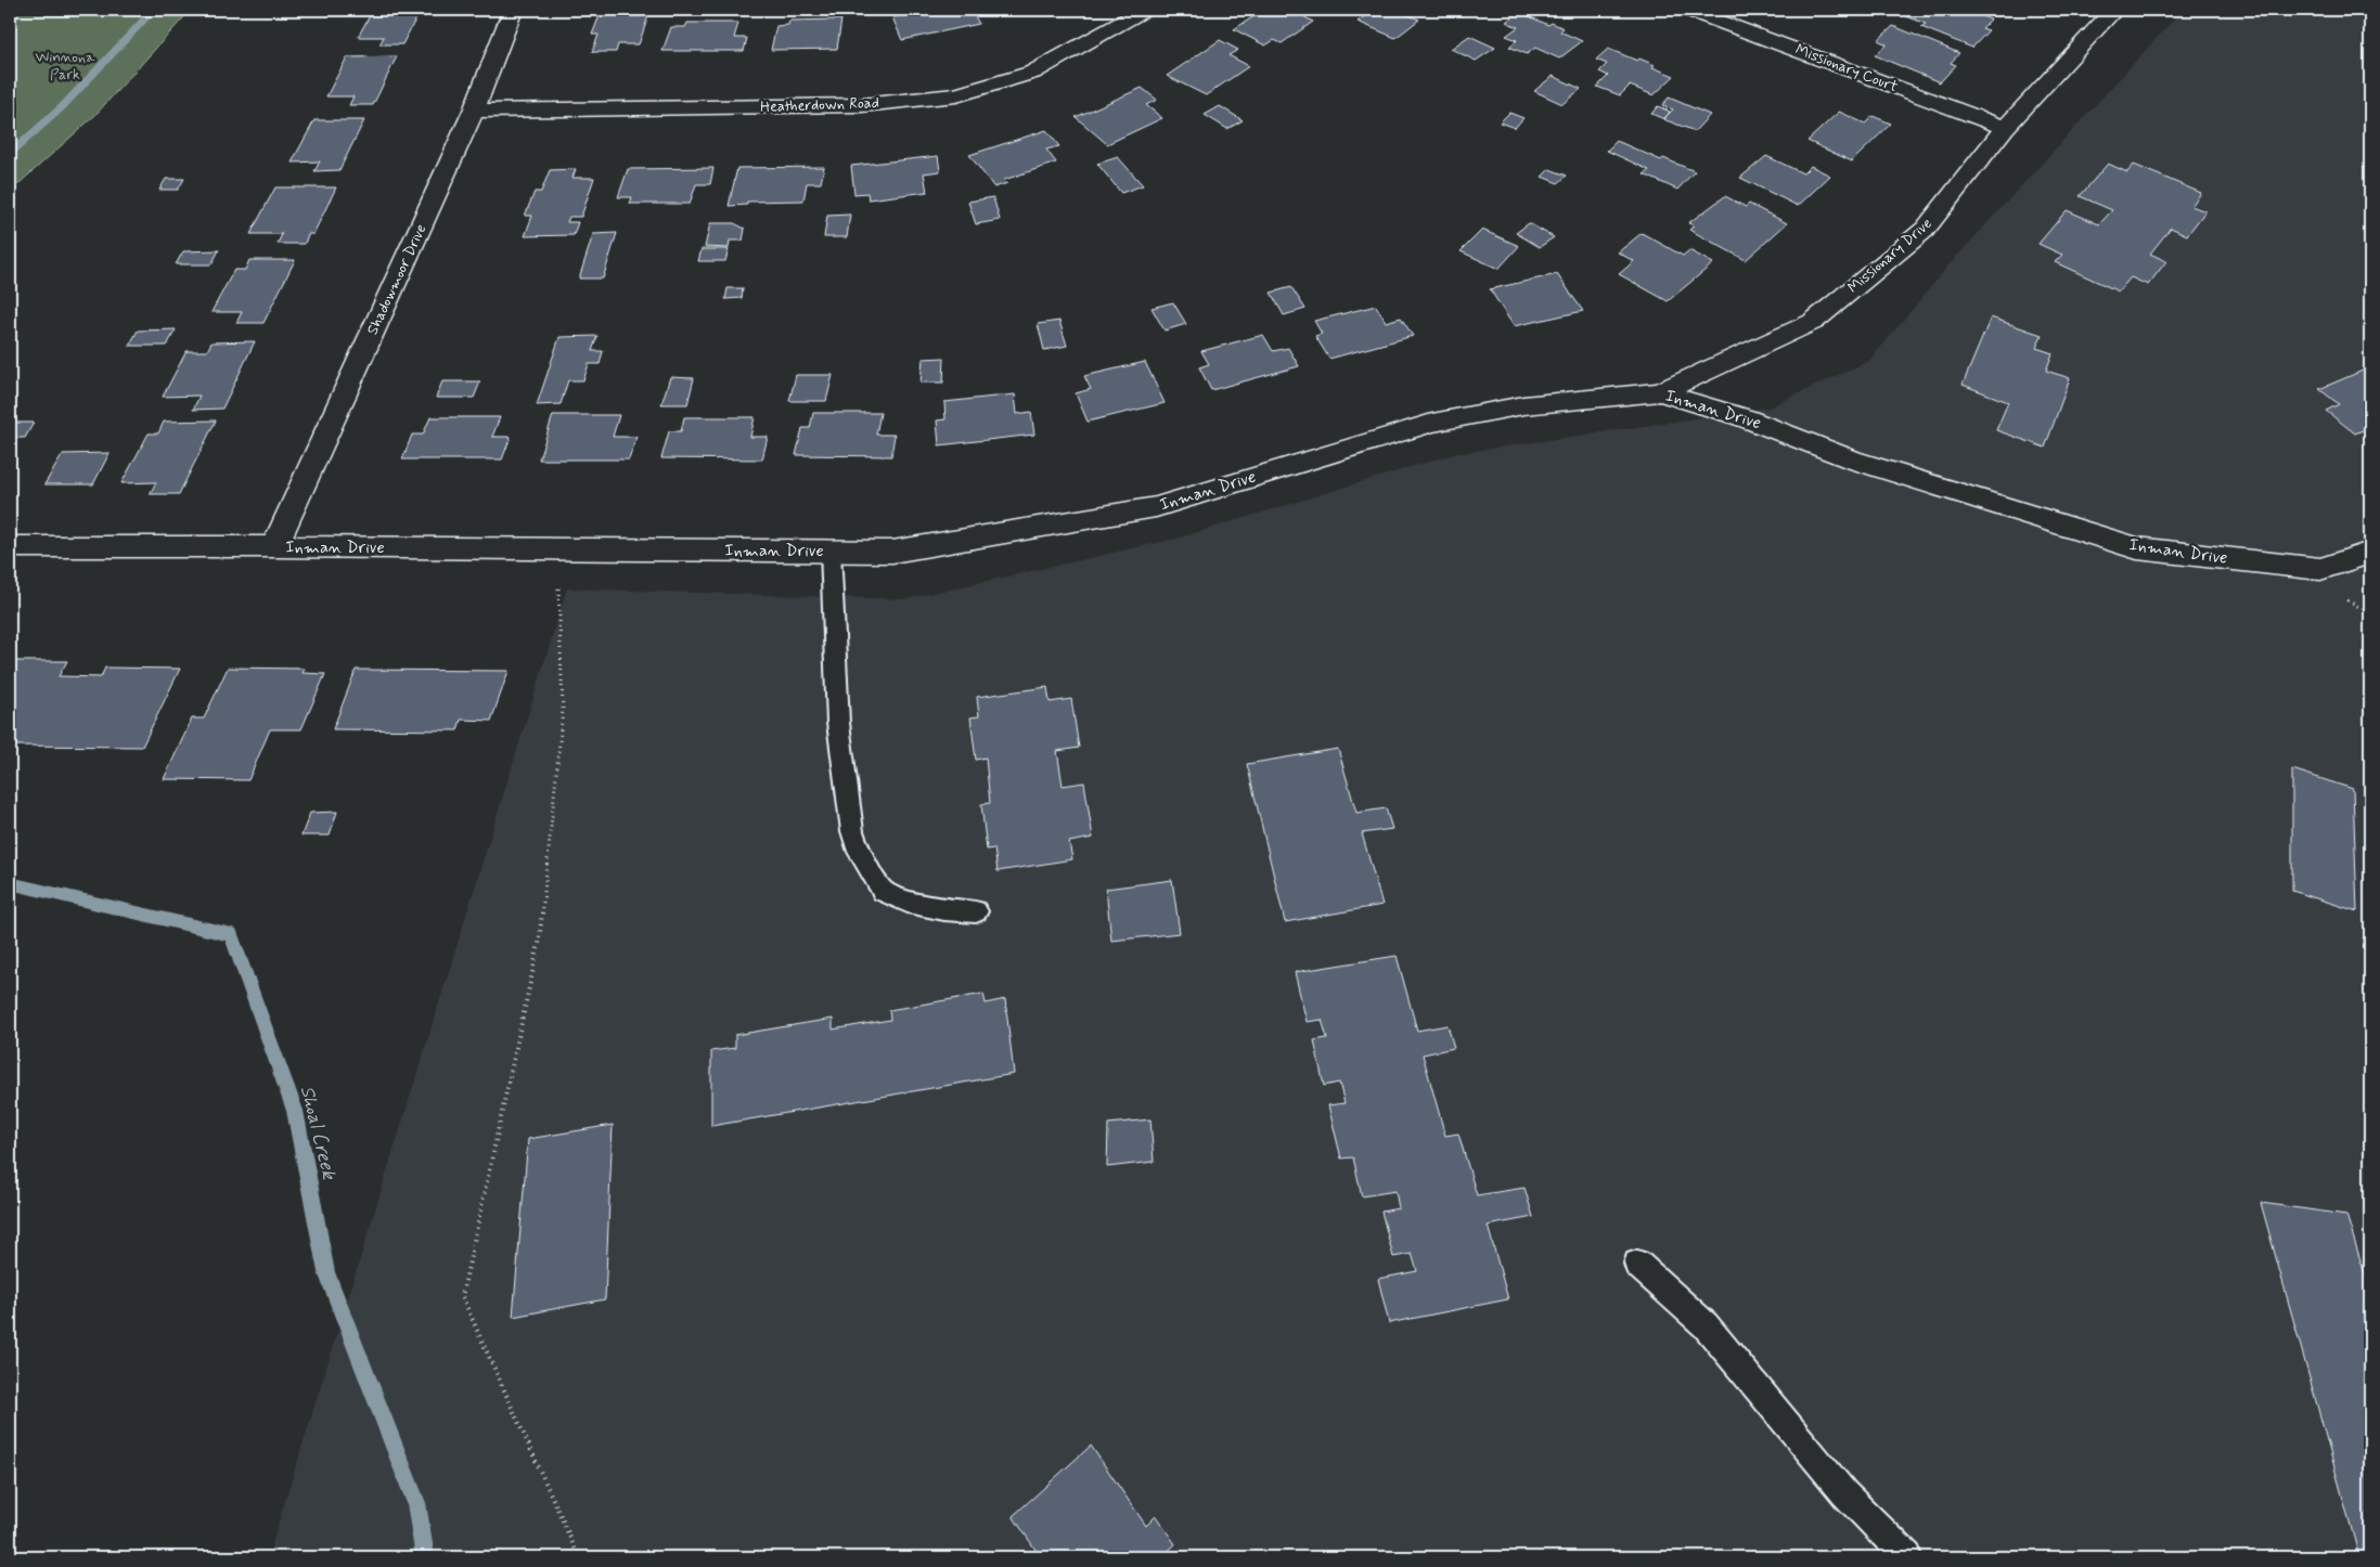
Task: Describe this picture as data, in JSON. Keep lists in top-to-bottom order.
{
  "streets": {
    "street": [
      "Missionary Court",
      "Heatherdown Road",
      "Missionary Drive",
      "Shadowmoor Drive",
      "Inman Drive"
    ]
  },
  "crossings": [
    ["Missionary Court", "Missionary Drive"],
    ["Heatherdown Road", "Shadowmoor Drive"],
    ["Missionary Drive", "Inman Drive"],
    ["Shadowmoor Drive", "Inman Drive"]
  ],
  "water": ["Shoal Creek"],
  "parks": ["Winnona Park"]
}
